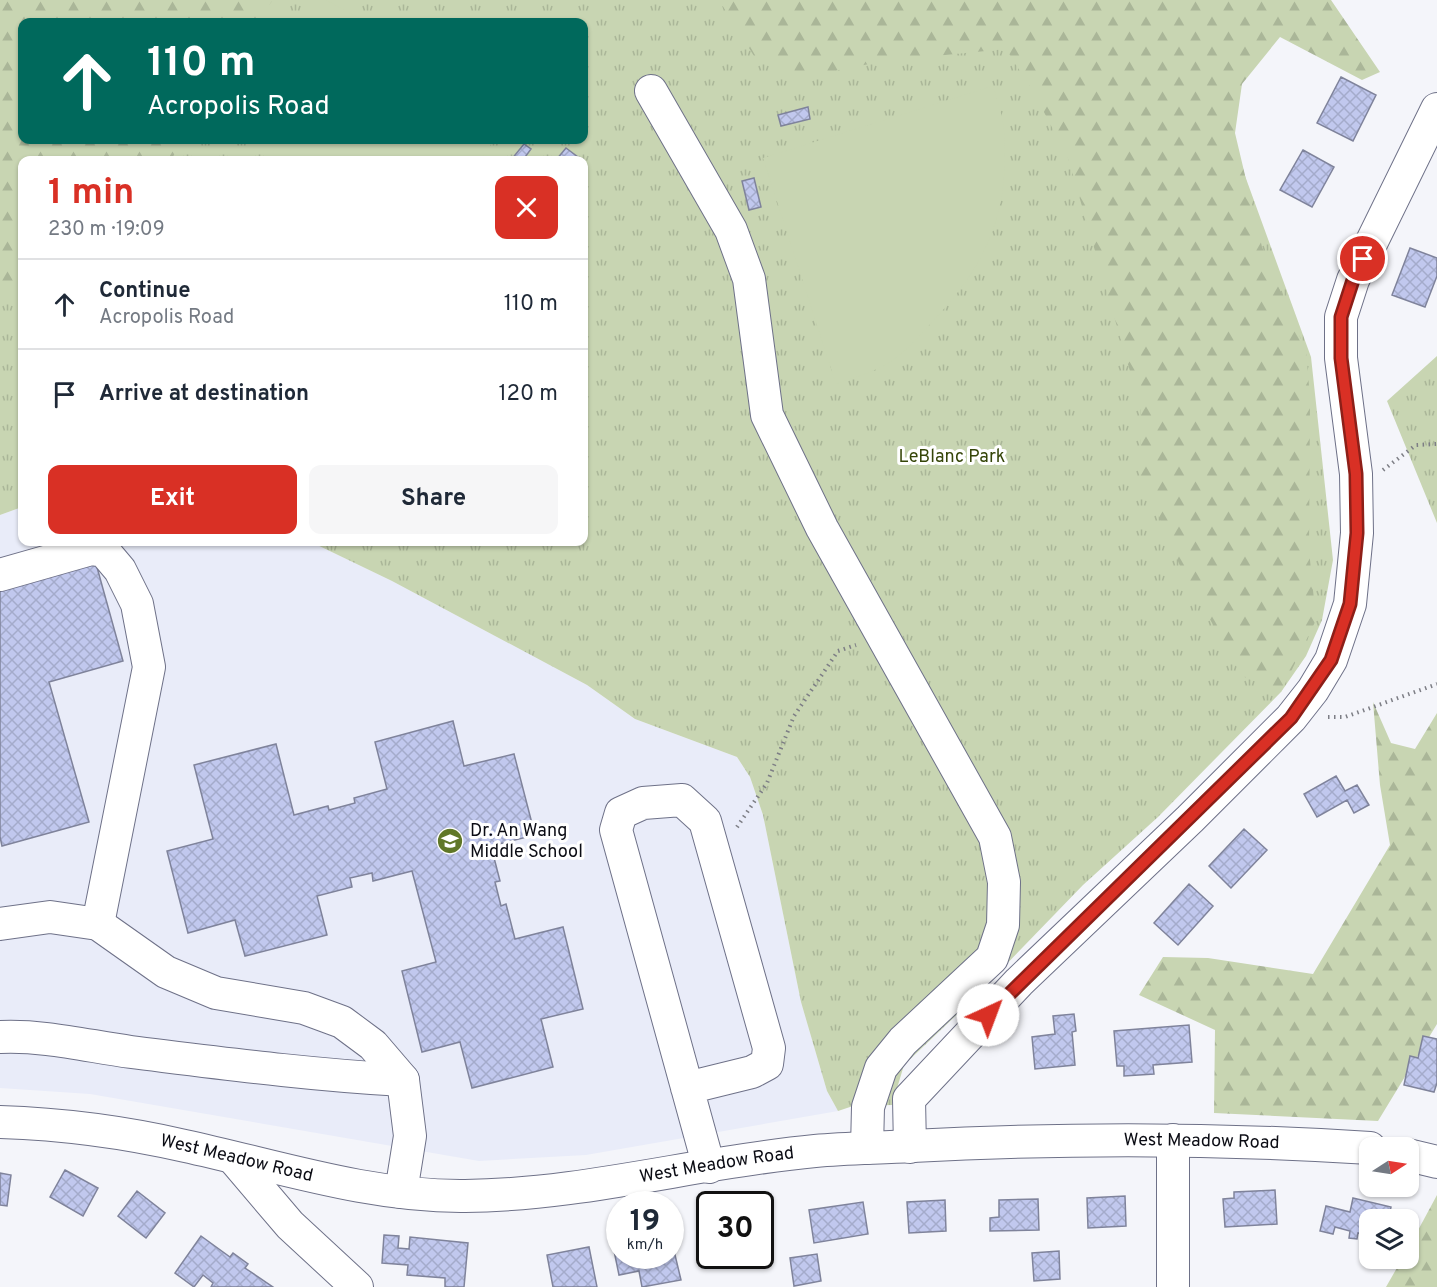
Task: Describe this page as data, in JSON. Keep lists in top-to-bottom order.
{
  "streets": {
    "street": ["West Meadow Road"]
  },
  "parks": ["LeBlanc Park"],
  "places": {
    "school or university": ["Dr. An Wang Middle School"]
  },
  "north": "right",
  "page": {
    "turn": ["110 m", "Acropolis Road"],
    "heading": ["1 min", "230 m · 19:09"],
    "list": [
      {
        "name": "Continue",
        "note": "Acropolis Road",
        "value": "110 m"
      },
      {
        "name": "Arrive at destination",
        "value": "120 m"
      }
    ],
    "buttons": ["Exit", "Share"],
    "speed": "19 km/h",
    "limit": "30"
  }
}
